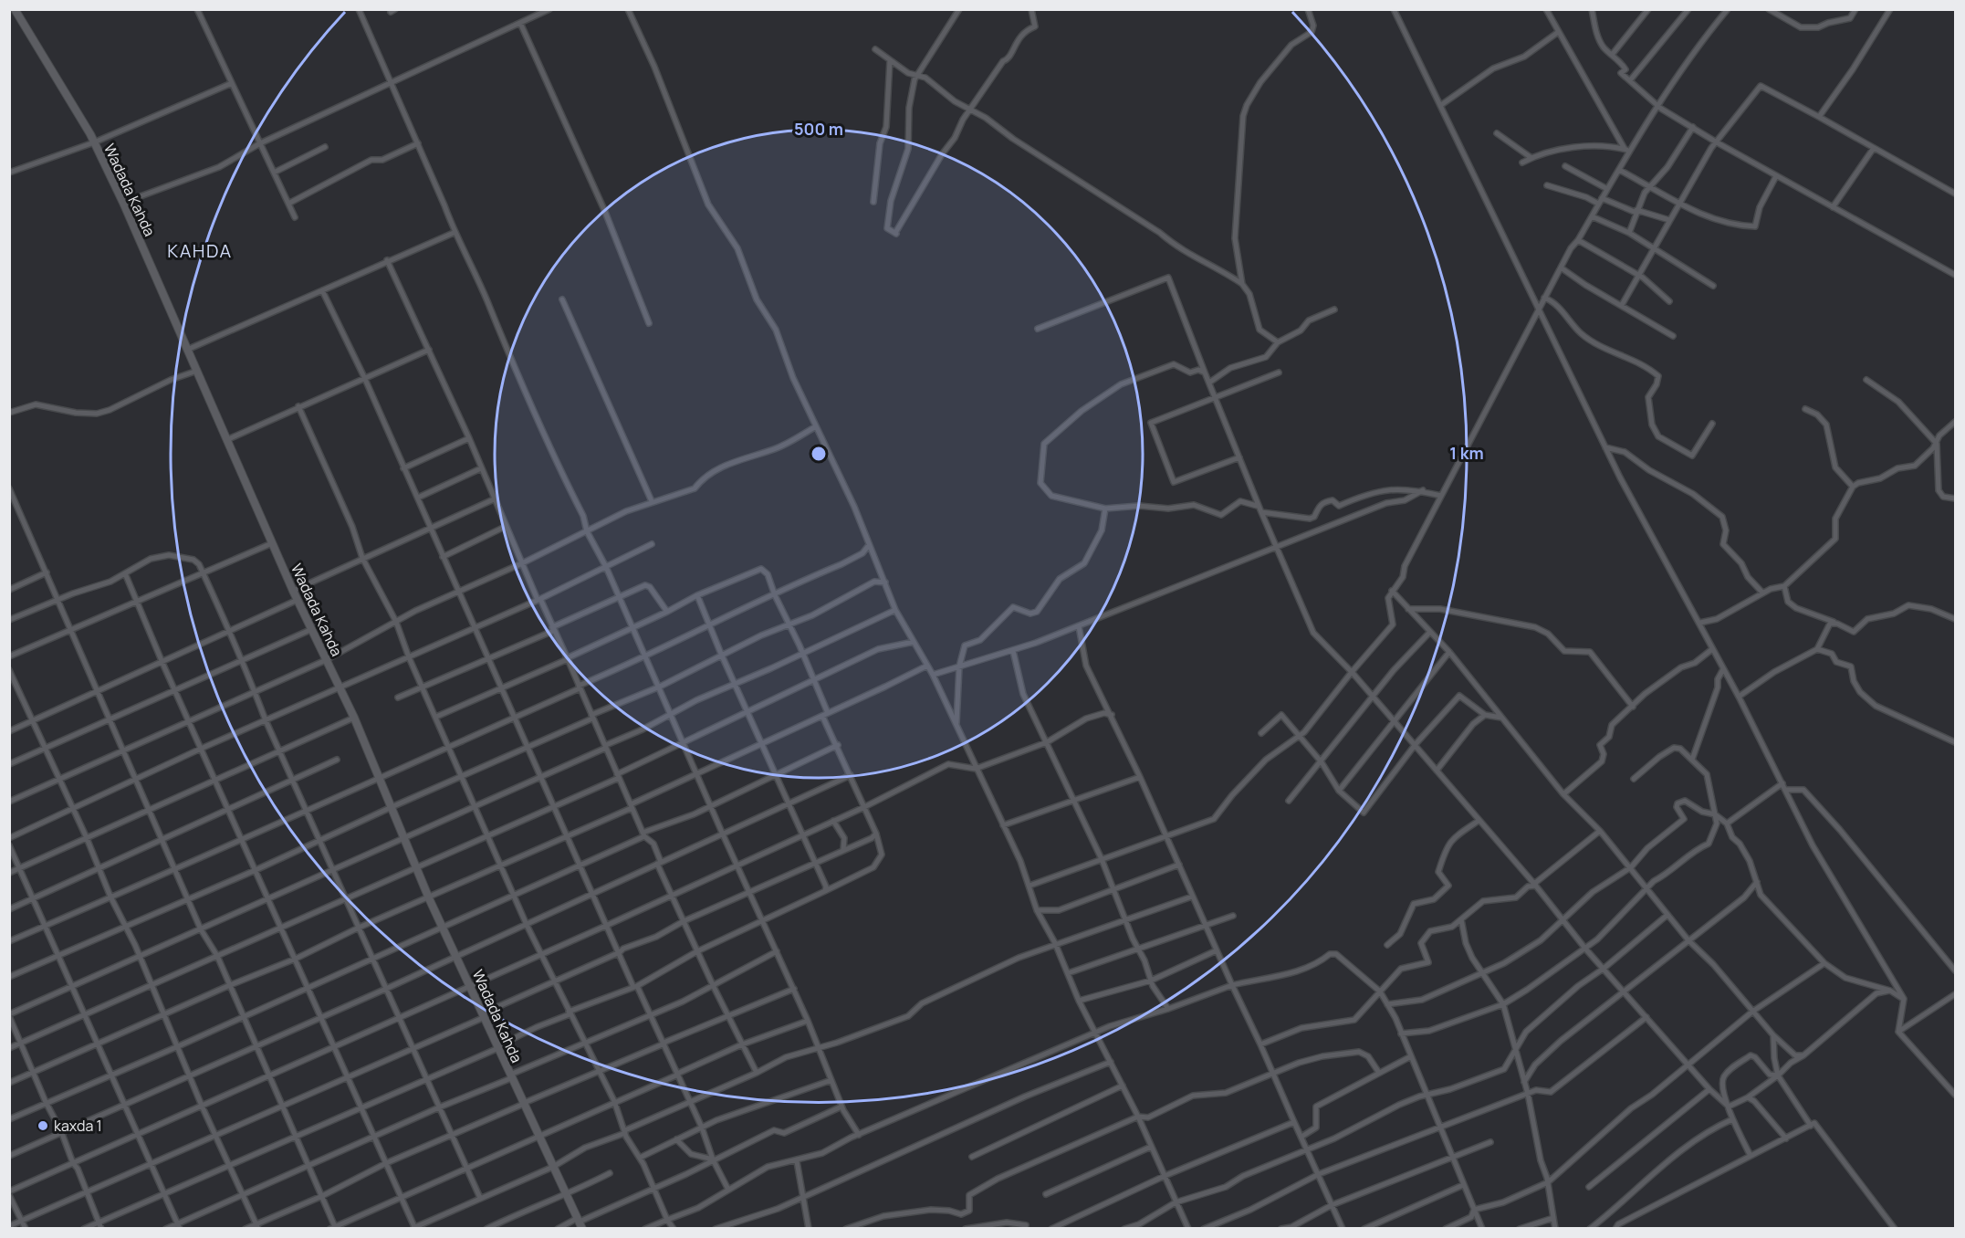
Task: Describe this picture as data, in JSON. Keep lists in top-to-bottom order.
{
  "streets": {
    "main road": ["Wadada Kahda"]
  },
  "districts": ["KAHDA"],
  "places": ["kaxda 1"],
  "rings": ["500 m", "1 km"]
}
